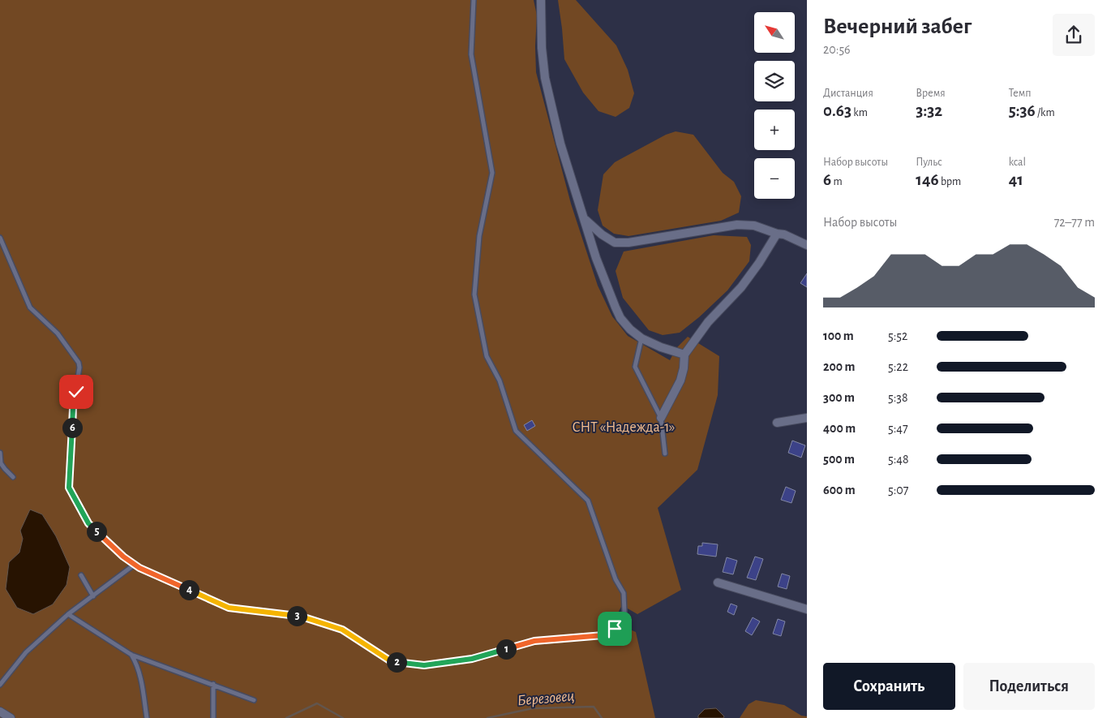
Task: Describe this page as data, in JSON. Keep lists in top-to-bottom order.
{
  "water": ["Березовец"],
  "parks": ["СНТ «Надежда-1»"],
  "north": "top left",
  "page": {
    "heading": ["Вечерний забег", "20:56"],
    "map_buttons": ["+", "−"],
    "stats": [
      ["Дистанция", "0.63 km"],
      ["Время", "3:32"],
      ["Темп", "5:36 /km"],
      ["Набор высоты", "6 m"],
      ["Пульс", "146 bpm"],
      ["kcal", "41"]
    ],
    "chart": ["Набор высоты", "72–77 m"],
    "list": [
      {
        "name": "100 m",
        "note": "5:52"
      },
      {
        "name": "200 m",
        "note": "5:22"
      },
      {
        "name": "300 m",
        "note": "5:38"
      },
      {
        "name": "400 m",
        "note": "5:47"
      },
      {
        "name": "500 m",
        "note": "5:48"
      },
      {
        "name": "600 m",
        "note": "5:07"
      }
    ],
    "pins": [
      "6",
      "5",
      "4",
      "3",
      "1",
      "2"
    ],
    "buttons": ["Сохранить", "Поделиться"]
  }
}
